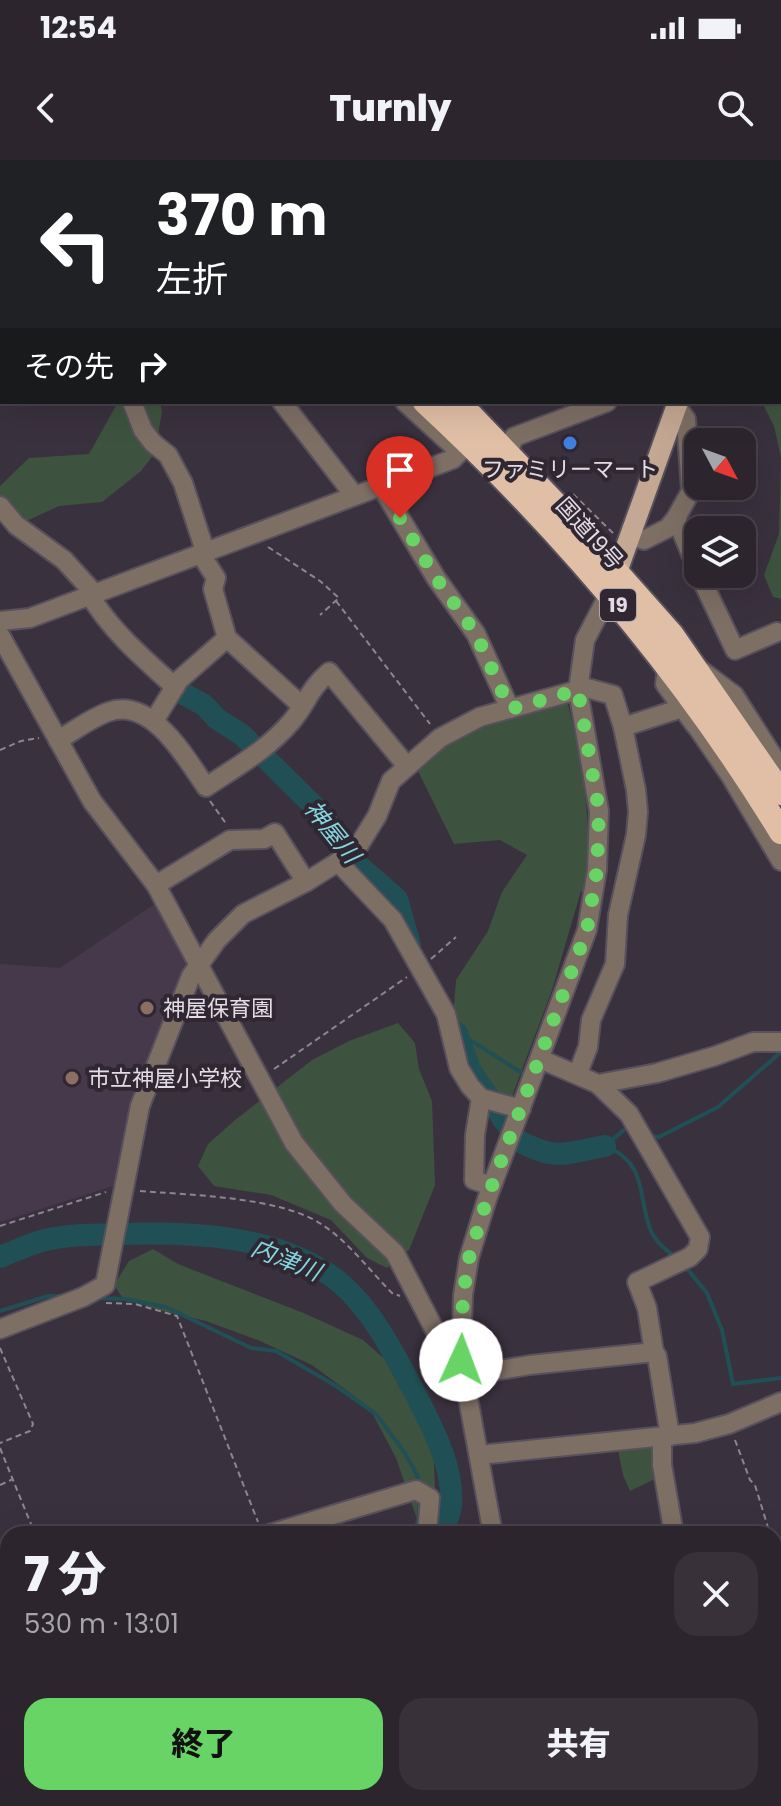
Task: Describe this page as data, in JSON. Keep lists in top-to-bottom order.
{
  "streets": {
    "highway": ["国道19号", "19"]
  },
  "water": ["神屋川", "内津川"],
  "places": ["ファミリーマート", "神屋保育園", "市立神屋小学校"],
  "north": "bottom right",
  "page": {
    "status": "12:54",
    "header": "Turnly",
    "turn": ["370 m", "左折"],
    "then": "その先",
    "heading": ["7 分", "530 m · 13:01"],
    "buttons": ["終了", "共有"]
  }
}
